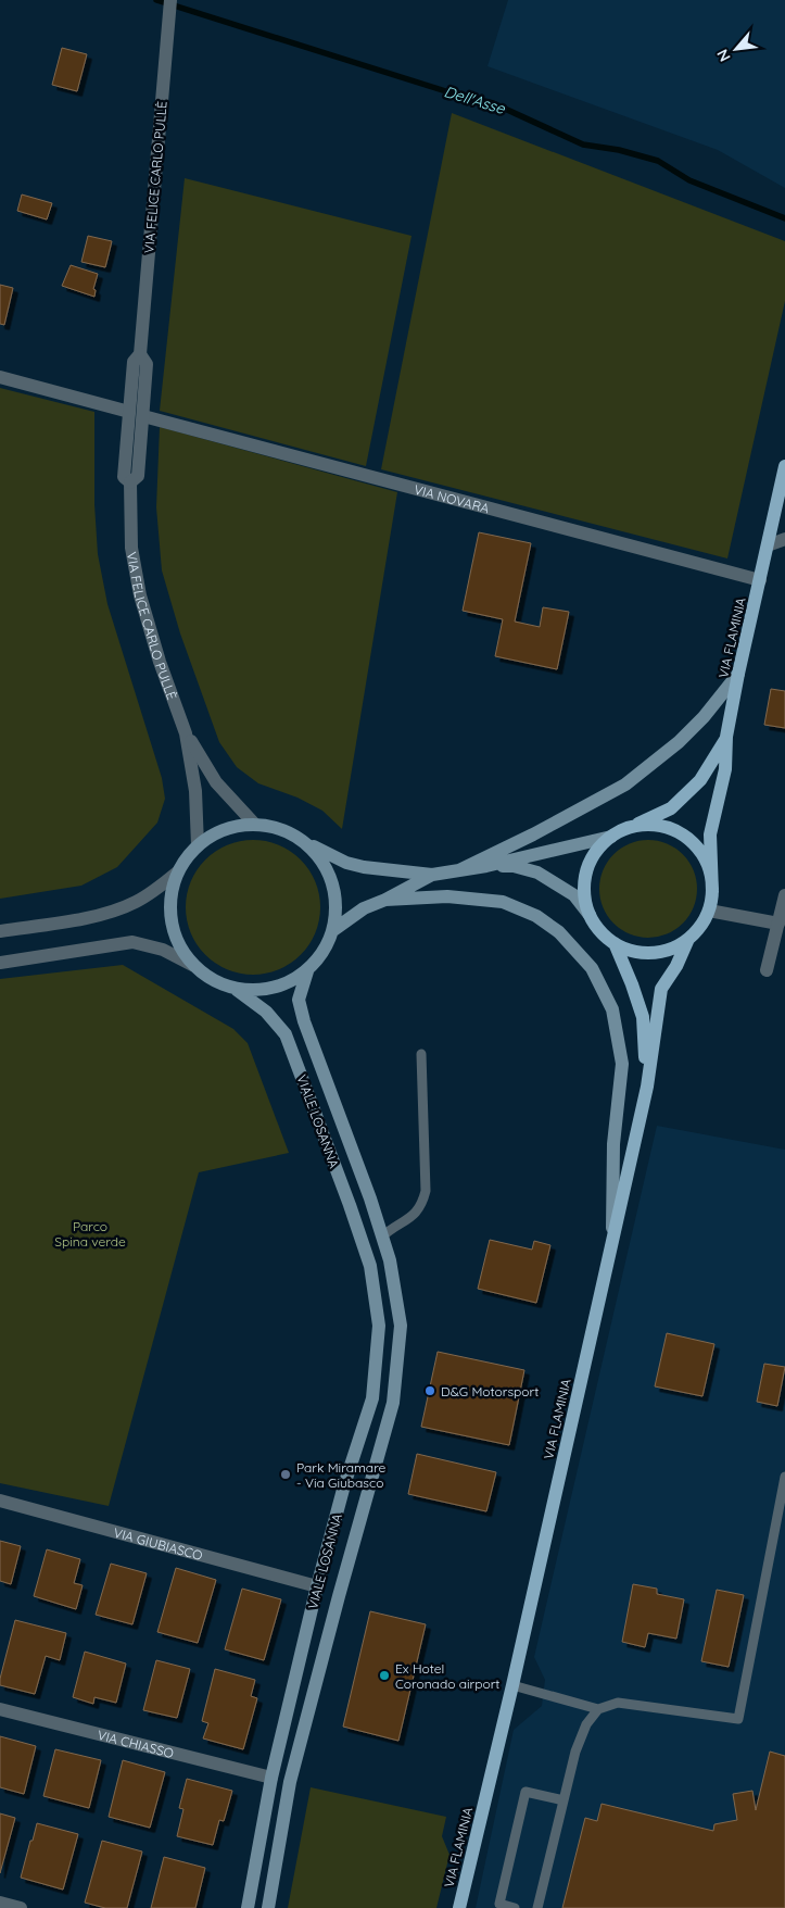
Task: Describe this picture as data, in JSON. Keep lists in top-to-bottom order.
{
  "streets": {
    "main road": ["VIA FLAMINIA", "VIALE LOSANNA"],
    "street": [
      "VIA FELICE CARLO PULLÈ",
      "VIA NOVARA",
      "VIA GIUBIASCO",
      "VIA CHIASSO"
    ]
  },
  "crossings": [
    ["VIA FELICE CARLO PULLÈ", "VIA NOVARA"],
    ["VIA FELICE CARLO PULLÈ", "VIALE LOSANNA"],
    ["VIA NOVARA", "VIA FLAMINIA"],
    ["VIALE LOSANNA", "VIA GIUBIASCO"],
    ["VIALE LOSANNA", "VIA CHIASSO"]
  ],
  "water": ["Dell'Asse"],
  "parks": ["Parco Spina verde"],
  "places": ["D&G Motorsport", "Park Miramare - Via Giubasco", "Ex Hotel Coronado airport"],
  "north": "bottom left"
}
